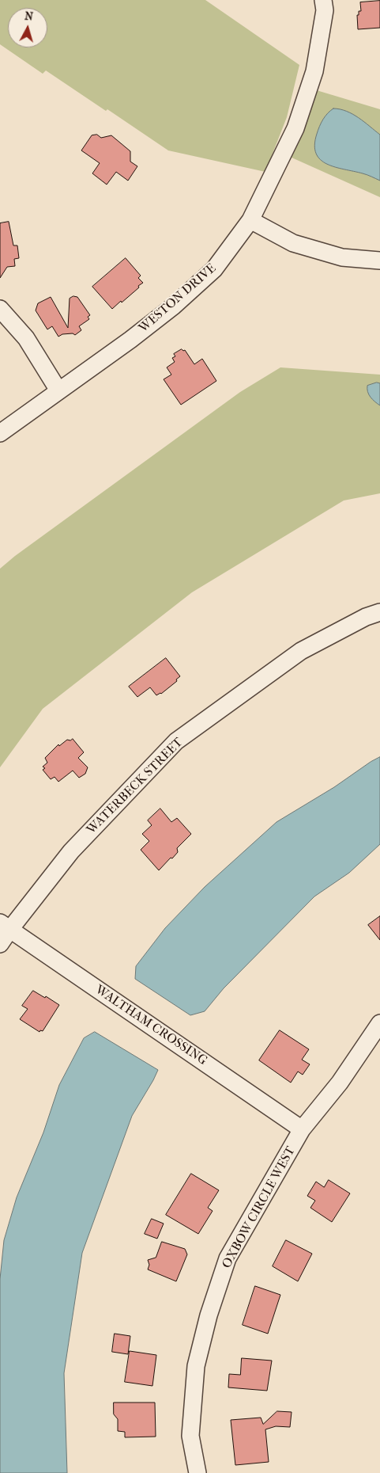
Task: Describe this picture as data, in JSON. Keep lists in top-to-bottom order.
{
  "streets": {
    "street": [
      "WESTON DRIVE",
      "WATERBECK STREET",
      "WALTHAM CROSSING",
      "OXBOW CIRCLE WEST"
    ]
  },
  "crossings": [
    ["WATERBECK STREET", "WALTHAM CROSSING"],
    ["WALTHAM CROSSING", "OXBOW CIRCLE WEST"]
  ],
  "north": "top"
}
